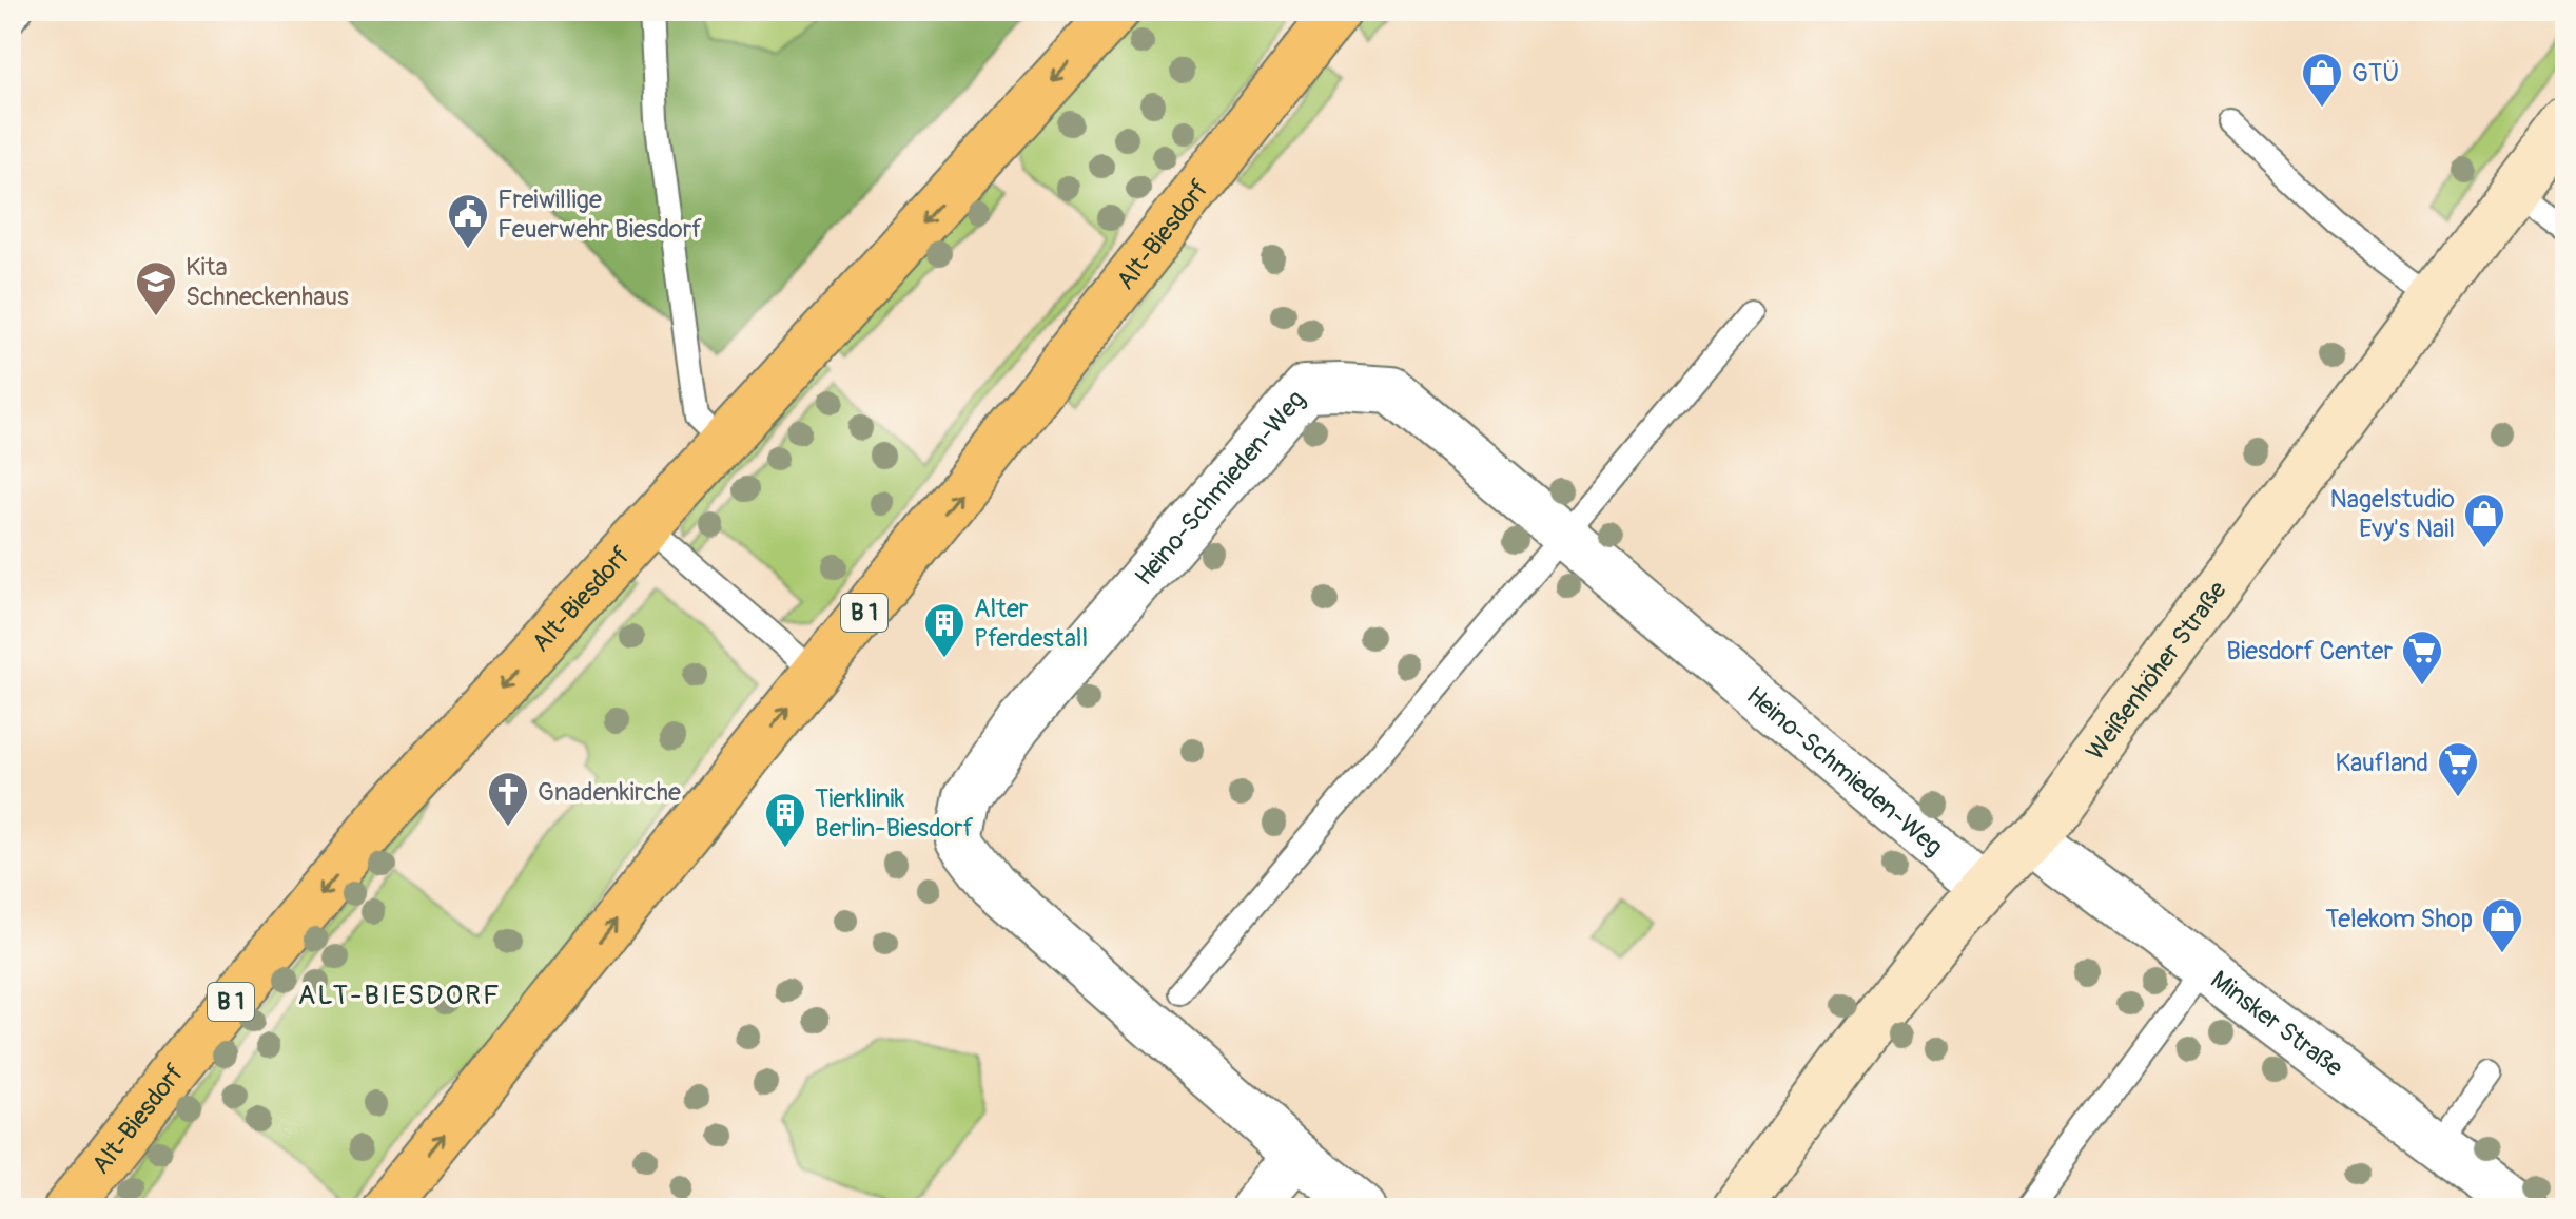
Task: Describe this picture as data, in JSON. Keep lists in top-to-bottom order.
{
  "streets": {
    "main road": ["Alt-Biesdorf", "B 1"],
    "street": ["Heino-Schmieden-Weg", "Weißenhöher Straße", "Minsker Straße"]
  },
  "crossings": [
    ["Heino-Schmieden-Weg", "Weißenhöher Straße"],
    ["Weißenhöher Straße", "Minsker Straße"]
  ],
  "districts": ["ALT-BIESDORF"],
  "places": {
    "shop": ["GTÜ", "Nagelstudio Evy's Nail", "Telekom Shop"],
    "public building": ["Freiwillige Feuerwehr Biesdorf"],
    "school or university": ["Kita Schneckenhaus"],
    "building": ["Alter Pferdestall", "Tierklinik Berlin-Biesdorf"],
    "supermarket": ["Biesdorf Center", "Kaufland"],
    "church": ["Gnadenkirche"]
  }
}
